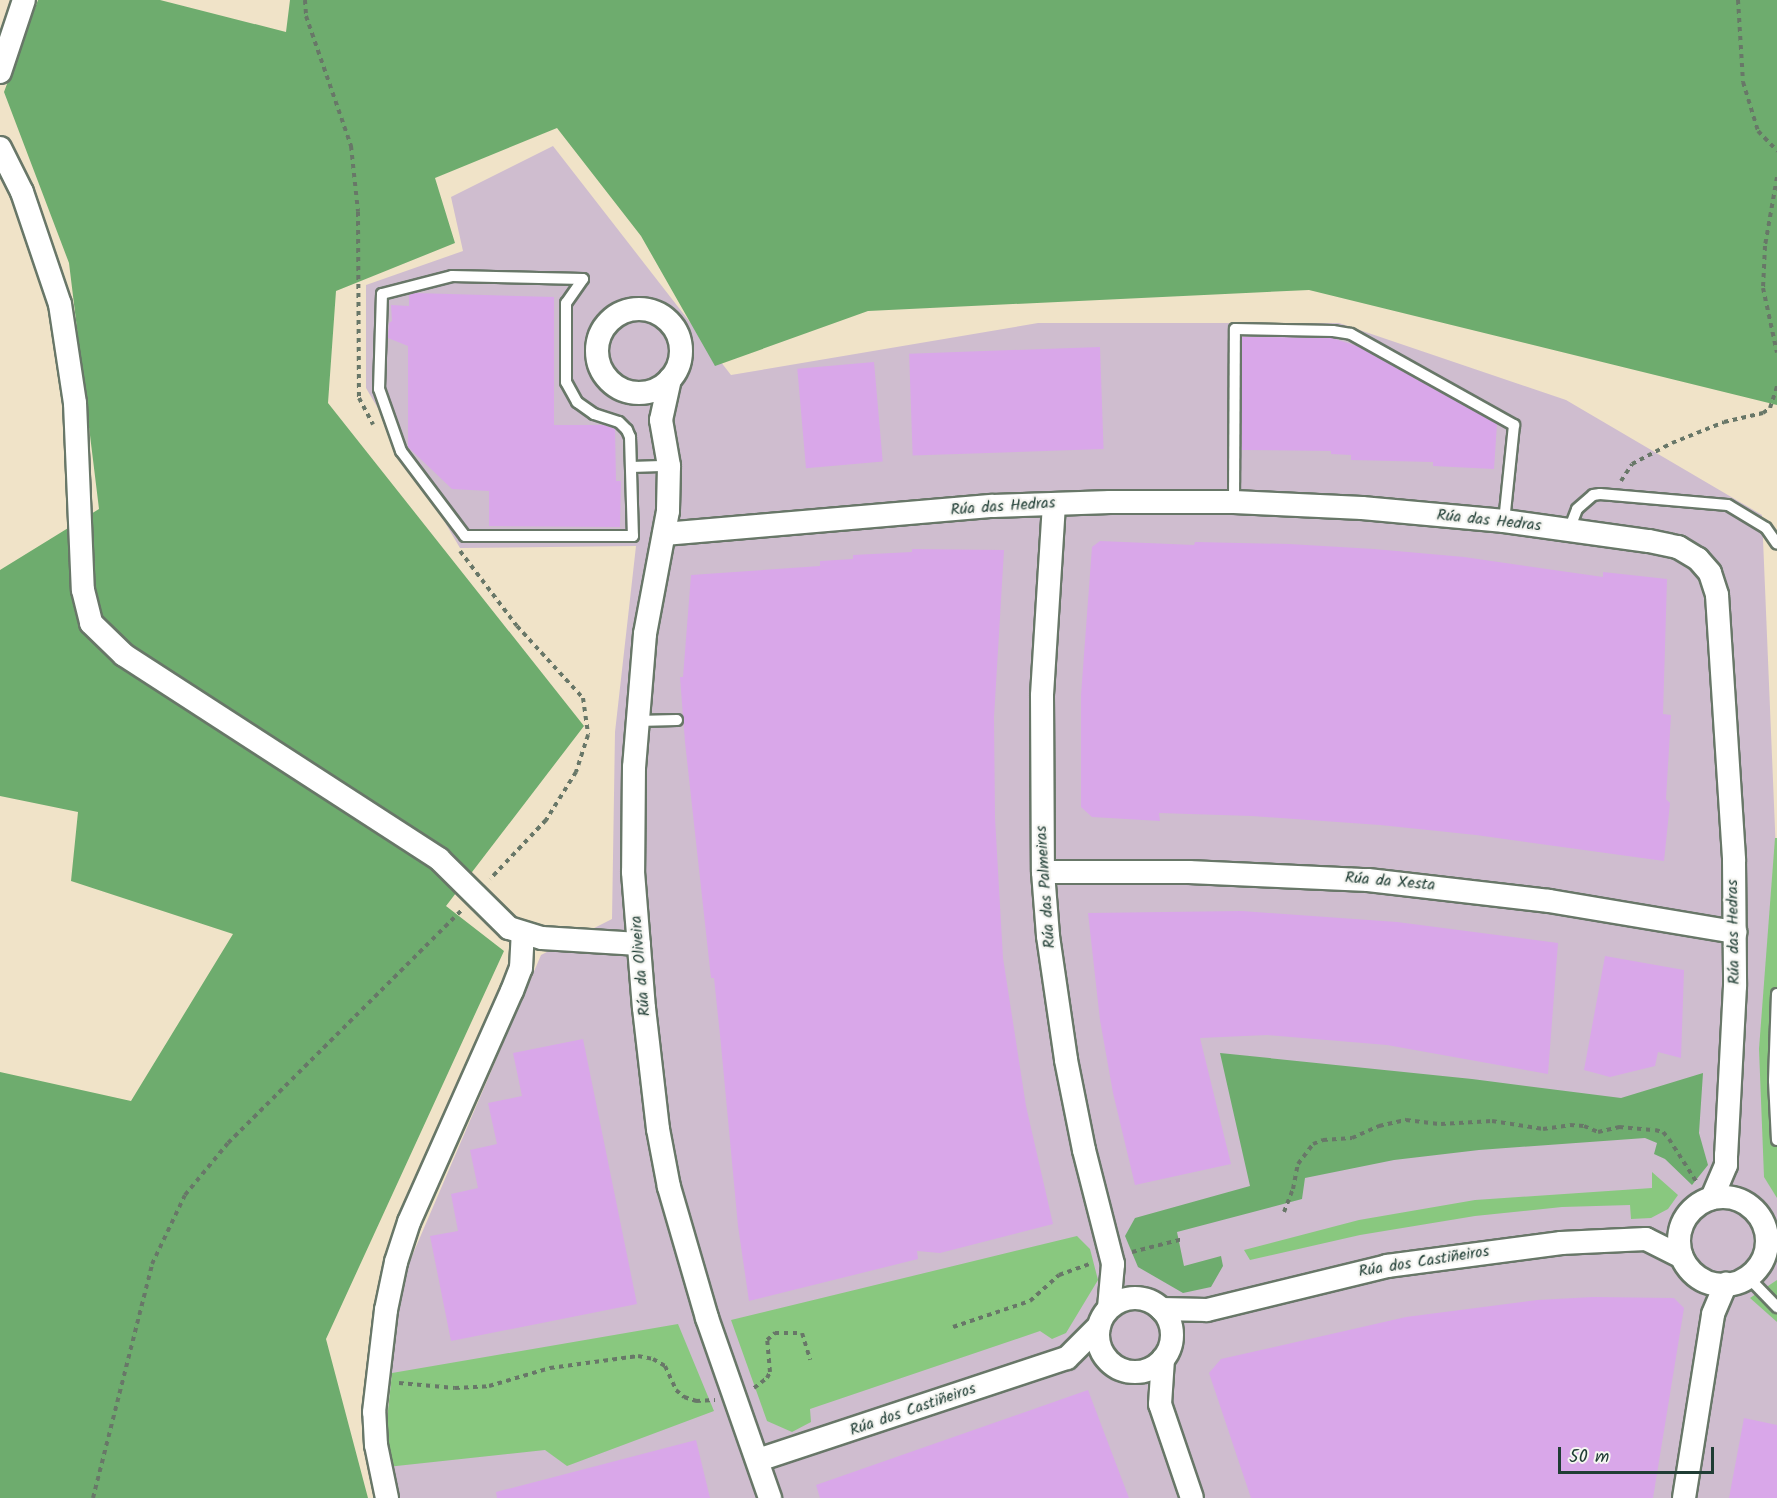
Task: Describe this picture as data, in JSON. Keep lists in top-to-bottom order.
{
  "streets": {
    "street": [
      "Rúa das Hedras",
      "Rúa da Xesta",
      "Rúa das Palmeiras",
      "Rúa da Oliveira",
      "Rúa dos Castiñeiros"
    ]
  },
  "crossings": [
    ["Rúa das Hedras", "Rúa da Xesta"],
    ["Rúa das Hedras", "Rúa das Palmeiras"],
    ["Rúa das Hedras", "Rúa da Oliveira"],
    ["Rúa das Hedras", "Rúa dos Castiñeiros"],
    ["Rúa da Xesta", "Rúa das Palmeiras"],
    ["Rúa das Palmeiras", "Rúa dos Castiñeiros"],
    ["Rúa da Oliveira", "Rúa dos Castiñeiros"]
  ],
  "scale_bar": "50 m"
}
